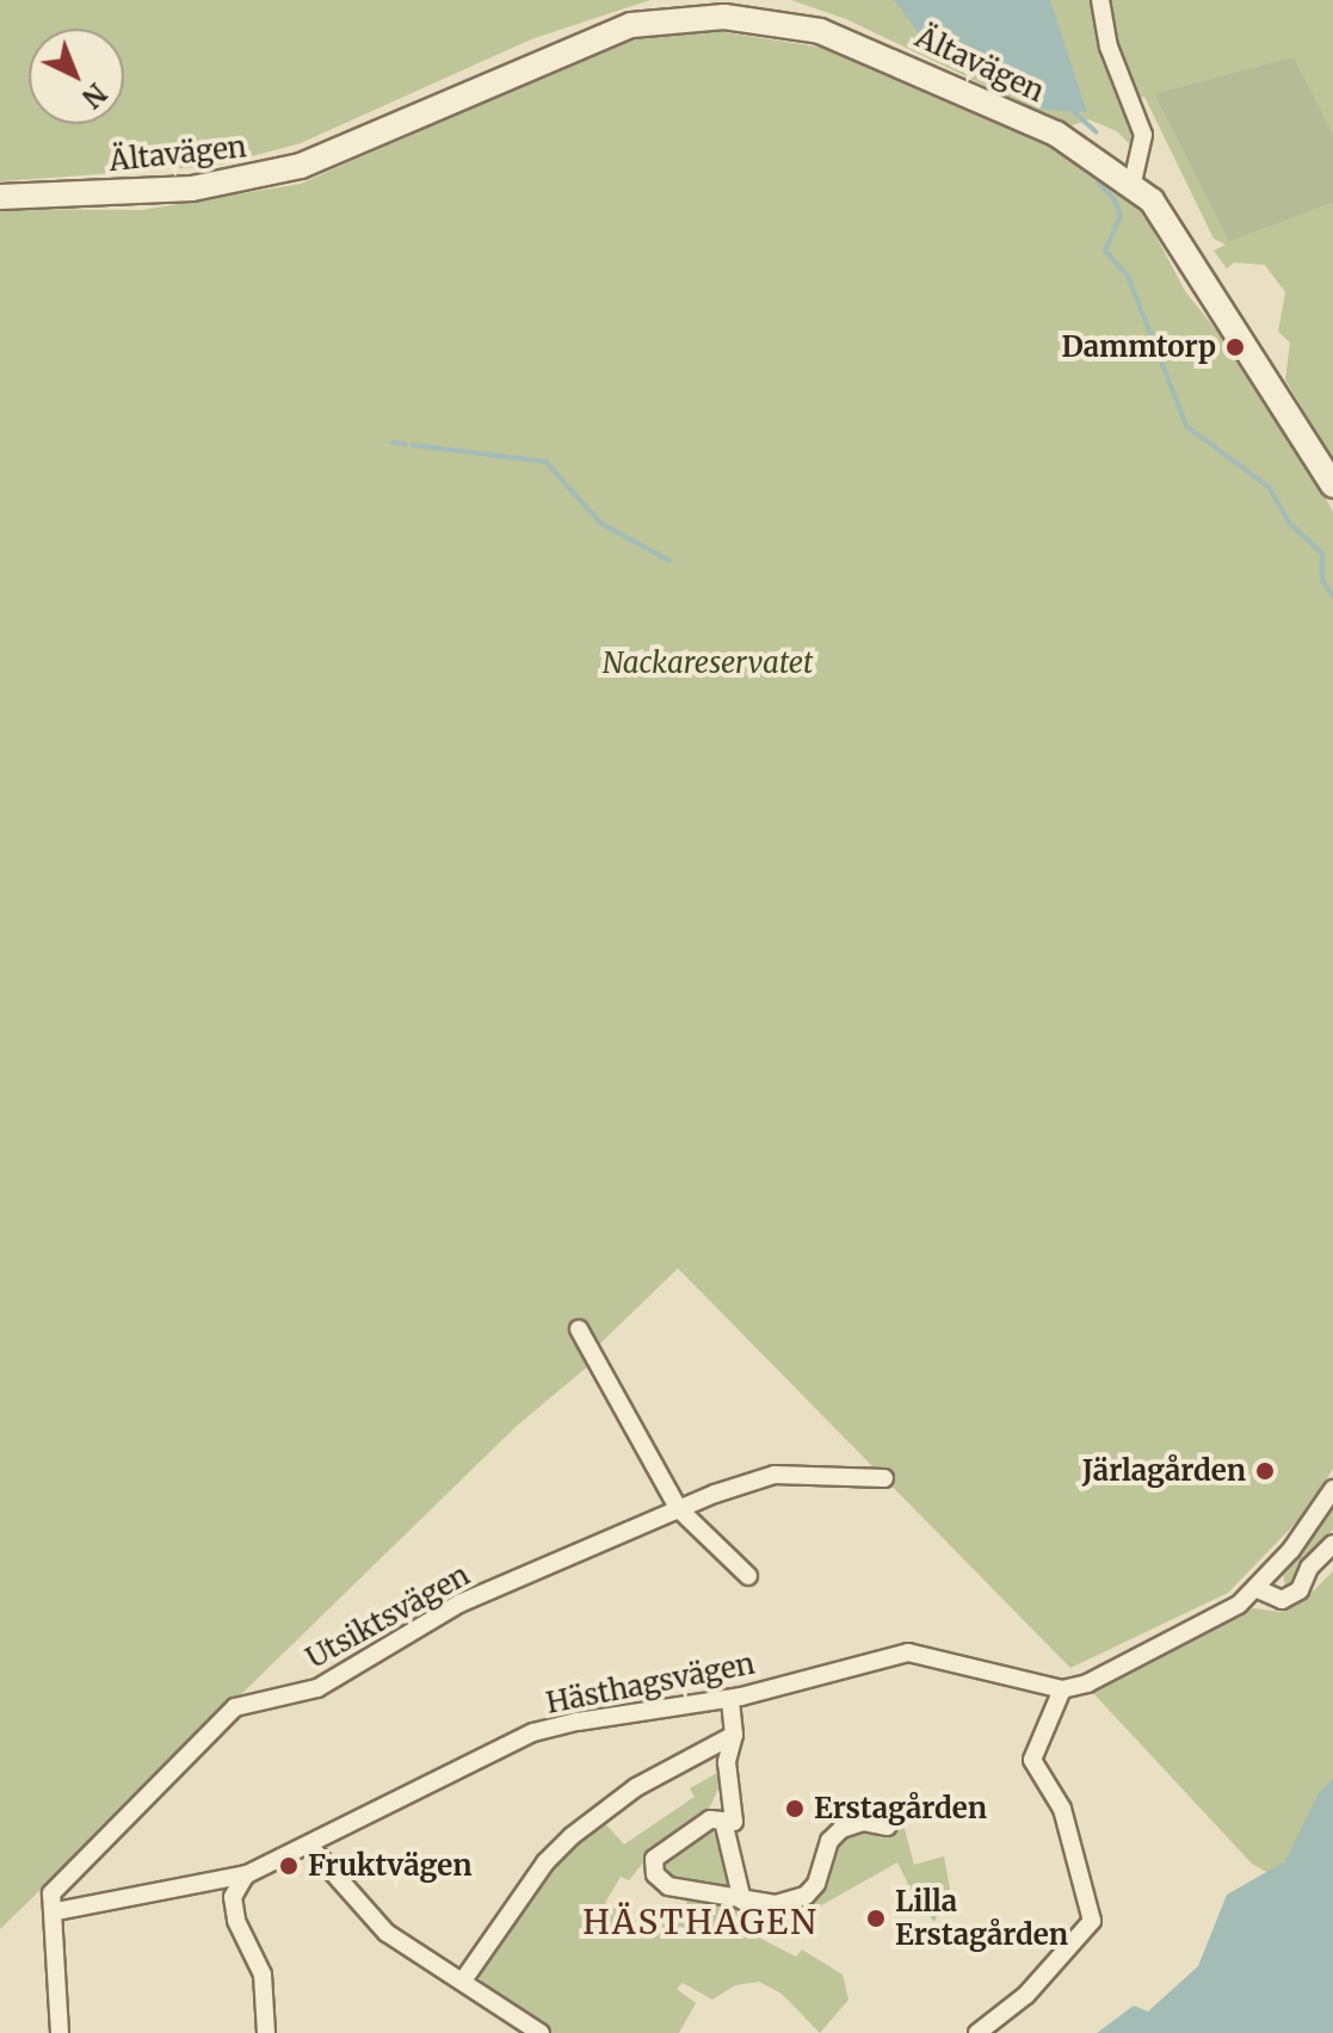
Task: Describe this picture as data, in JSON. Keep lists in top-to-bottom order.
{
  "streets": {
    "main road": ["Ältavägen"],
    "street": ["Utsiktsvägen", "Hästhagsvägen"]
  },
  "crossings": [
    ["Utsiktsvägen", "Hästhagsvägen"]
  ],
  "districts": ["HÄSTHAGEN"],
  "parks": ["Nackareservatet"],
  "places": [
    "Dammtorp",
    "Järlagården",
    "Erstagården",
    "Fruktvägen",
    "Lilla Erstagården"
  ],
  "north": "bottom right"
}
